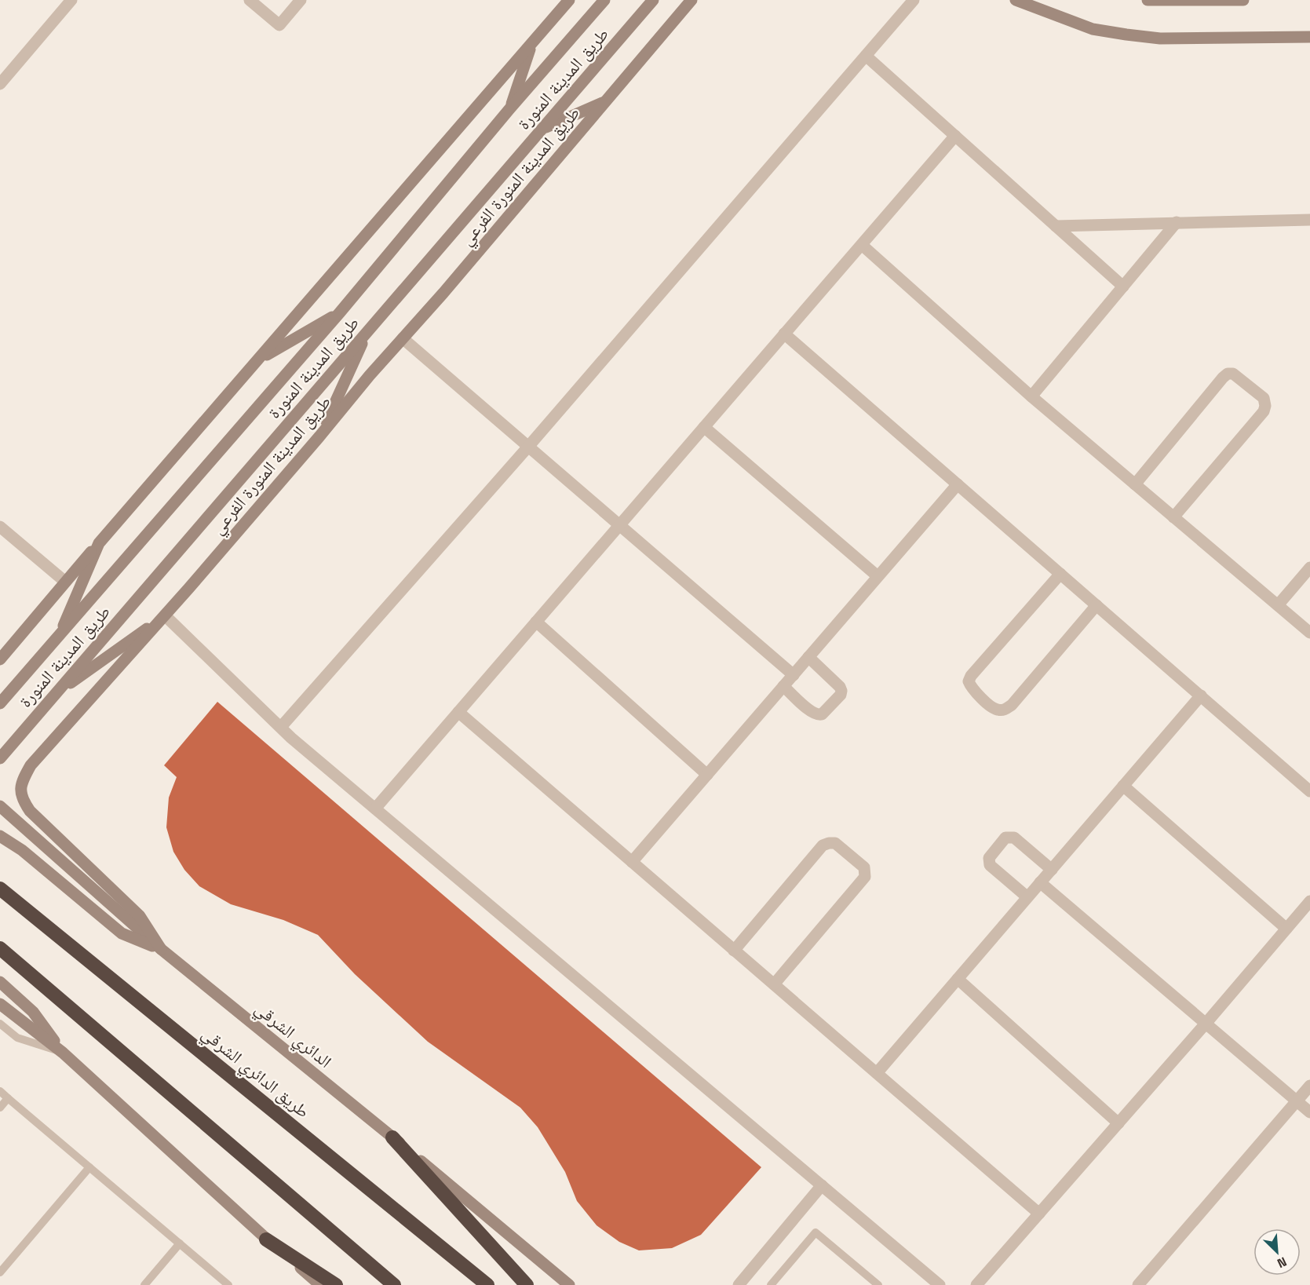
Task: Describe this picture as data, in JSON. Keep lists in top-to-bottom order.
{
  "streets": {
    "highway": ["طريق الدائري الشرقي"],
    "street": ["طريق المدينة المنورة", "طريق المدينة المنورة الفرعي", "الدائري الشرقي"]
  },
  "crossings": [
    ["طريق المدينة المنورة الفرعي", "الدائري الشرقي"]
  ],
  "north": "bottom right"
}
